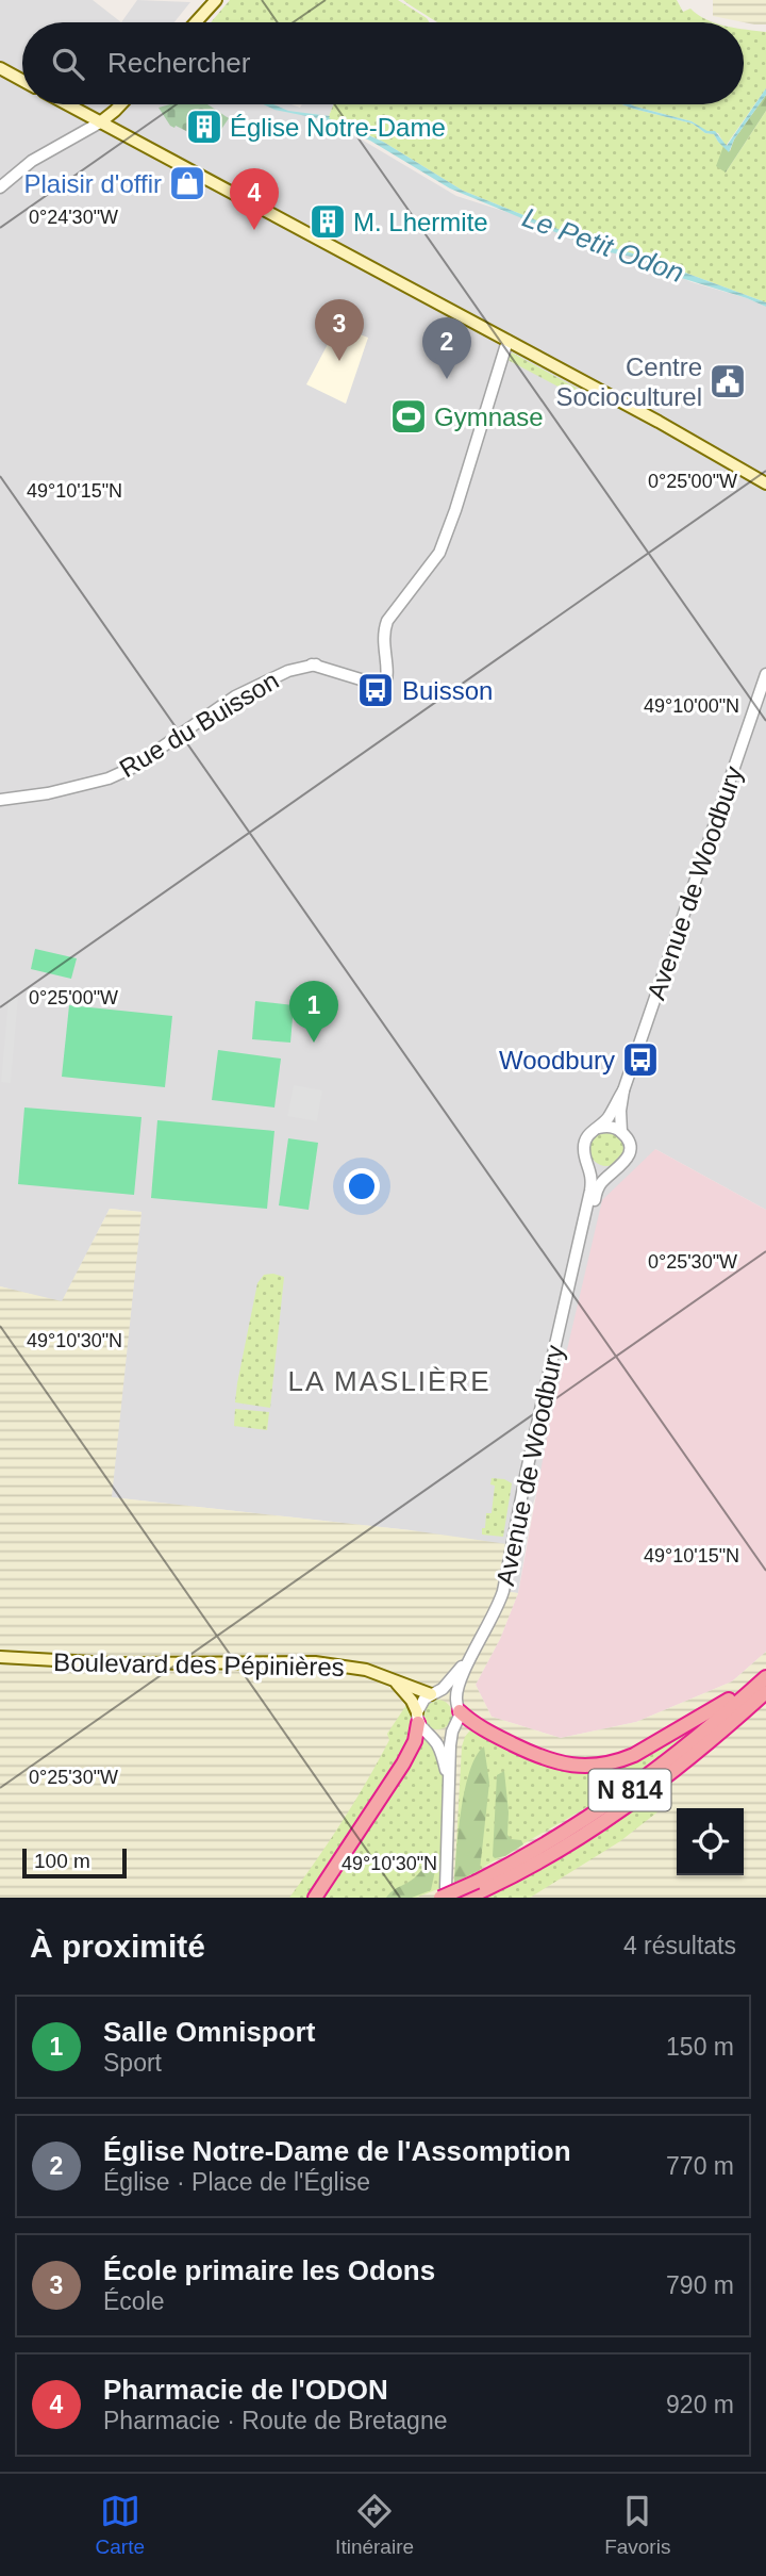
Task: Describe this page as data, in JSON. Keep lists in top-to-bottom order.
{
  "streets": {
    "highway": ["N 814"],
    "main road": ["Boulevard des Pépinières"],
    "street": ["Rue du Buisson", "Avenue de Woodbury"]
  },
  "crossings": [
    ["Avenue de Woodbury", "Boulevard des Pépinières"],
    ["Avenue de Woodbury", "N 814"]
  ],
  "districts": ["LA MASLIÈRE"],
  "water": ["Le Petit Odon"],
  "places": {
    "building": ["Église Notre-Dame", "M. Lhermite"],
    "shop": ["Plaisir d'offir"],
    "public building": ["Centre Socioculturel"],
    "sports": ["Gymnase"],
    "bus stop": ["Buisson", "Woodbury"]
  },
  "scale_bar": "100 m",
  "page": {
    "search": "Rechercher",
    "pins": [
      "4",
      "3",
      "2",
      "1"
    ],
    "scale": "100 m",
    "heading": ["À proximité", "4 résultats"],
    "list": [
      {
        "mark": "1",
        "name": "Salle Omnisport",
        "note": "Sport",
        "value": "150 m"
      },
      {
        "mark": "2",
        "name": "Église Notre-Dame de l'Assomption",
        "note": "Église · Place de l'Église",
        "value": "770 m"
      },
      {
        "mark": "3",
        "name": "École primaire les Odons",
        "note": "École",
        "value": "790 m"
      },
      {
        "mark": "4",
        "name": "Pharmacie de l'ODON",
        "note": "Pharmacie · Route de Bretagne",
        "value": "920 m"
      }
    ],
    "nav": ["Carte", "Itinéraire", "Favoris"]
  },
  "coordinates": [
    "0°24'30\"W",
    "0°25'00\"W",
    "49°10'15\"N",
    "49°10'00\"N",
    "0°25'30\"W",
    "49°10'30\"N"
  ]
}
